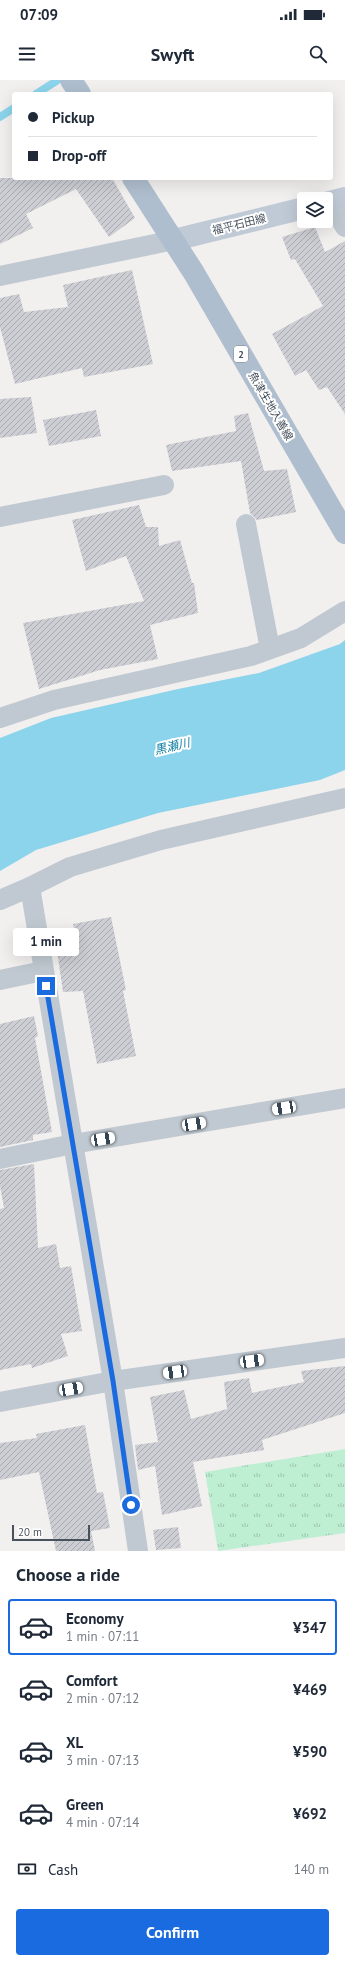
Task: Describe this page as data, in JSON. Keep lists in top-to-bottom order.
{
  "streets": {
    "main road": ["福平石田線", "2", "魚津生地入善線"]
  },
  "crossings": [
    ["福平石田線", "魚津生地入善線"]
  ],
  "water": ["黒瀬川"],
  "scale_bar": "20 m",
  "page": {
    "status": "07:09",
    "header": "Swyft",
    "banner": ["Pickup", "Drop-off"],
    "bubble": "1 min",
    "scale": "20 m",
    "heading": "Choose a ride",
    "list": [
      {
        "name": "Economy",
        "note": "1 min · 07:11",
        "value": "¥347"
      },
      {
        "name": "Comfort",
        "note": "2 min · 07:12",
        "value": "¥469"
      },
      {
        "name": "XL",
        "note": "3 min · 07:13",
        "value": "¥590"
      },
      {
        "name": "Green",
        "note": "4 min · 07:14",
        "value": "¥692"
      }
    ],
    "pay": ["Cash", "140 m"],
    "buttons": "Confirm"
  }
}
